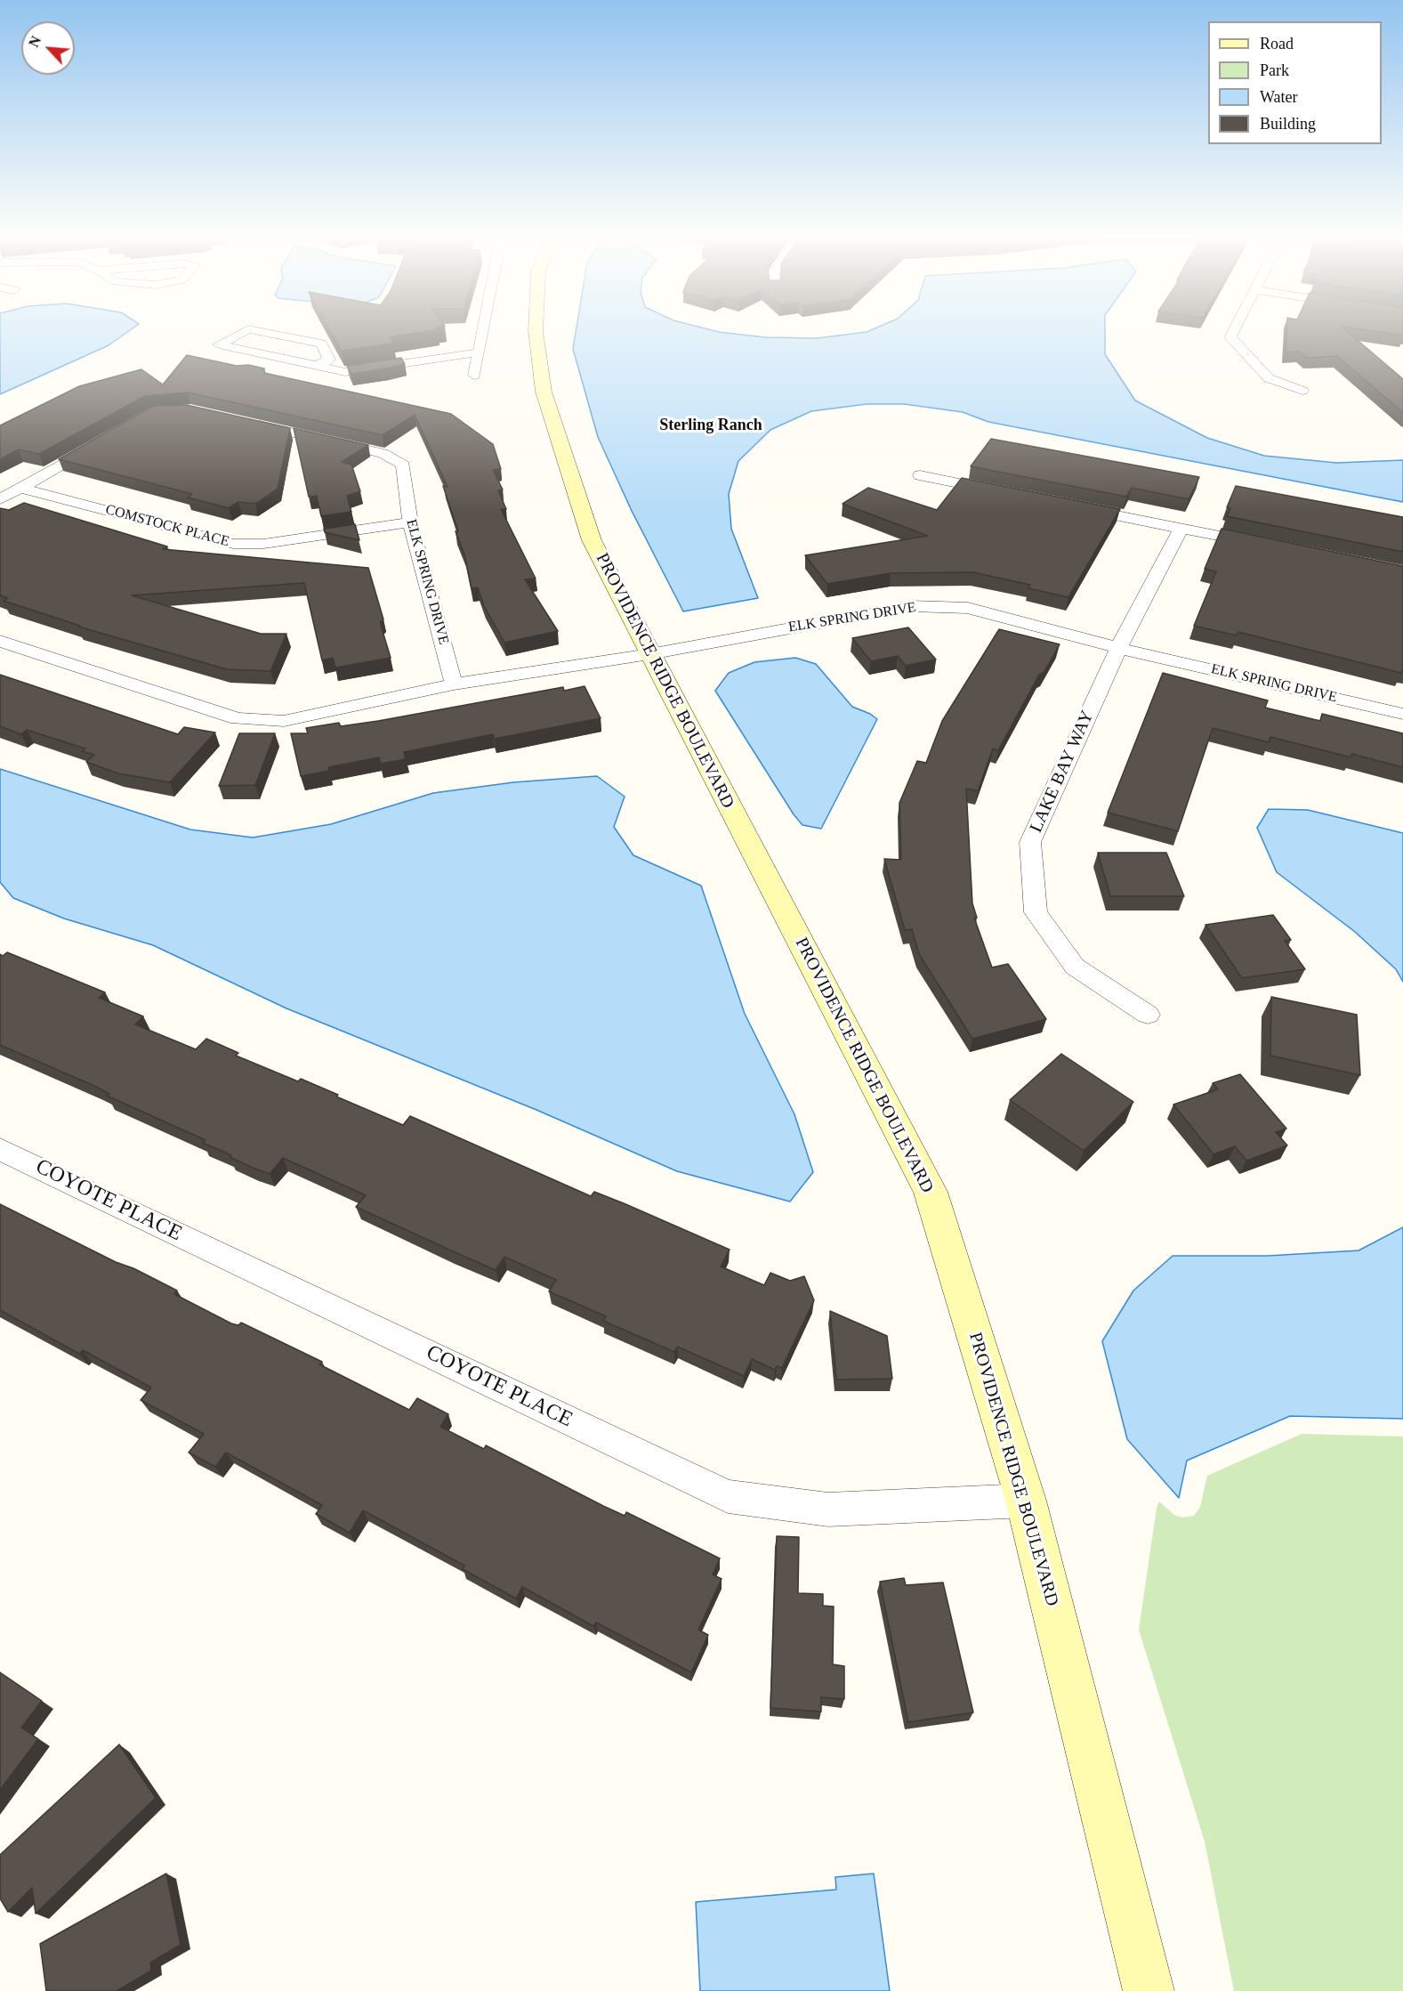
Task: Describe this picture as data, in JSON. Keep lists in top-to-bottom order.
{
  "streets": {
    "street": [
      "COMSTOCK PLACE",
      "ELK SPRING DRIVE",
      "PROVIDENCE RIDGE BOULEVARD",
      "LAKE BAY WAY",
      "COYOTE PLACE"
    ]
  },
  "crossings": [
    ["COMSTOCK PLACE", "ELK SPRING DRIVE"],
    ["ELK SPRING DRIVE", "PROVIDENCE RIDGE BOULEVARD"],
    ["ELK SPRING DRIVE", "LAKE BAY WAY"],
    ["PROVIDENCE RIDGE BOULEVARD", "COYOTE PLACE"]
  ],
  "districts": ["Sterling Ranch"],
  "legend": [
    "Road",
    "Park",
    "Water",
    "Building"
  ],
  "north": "top left"
}
